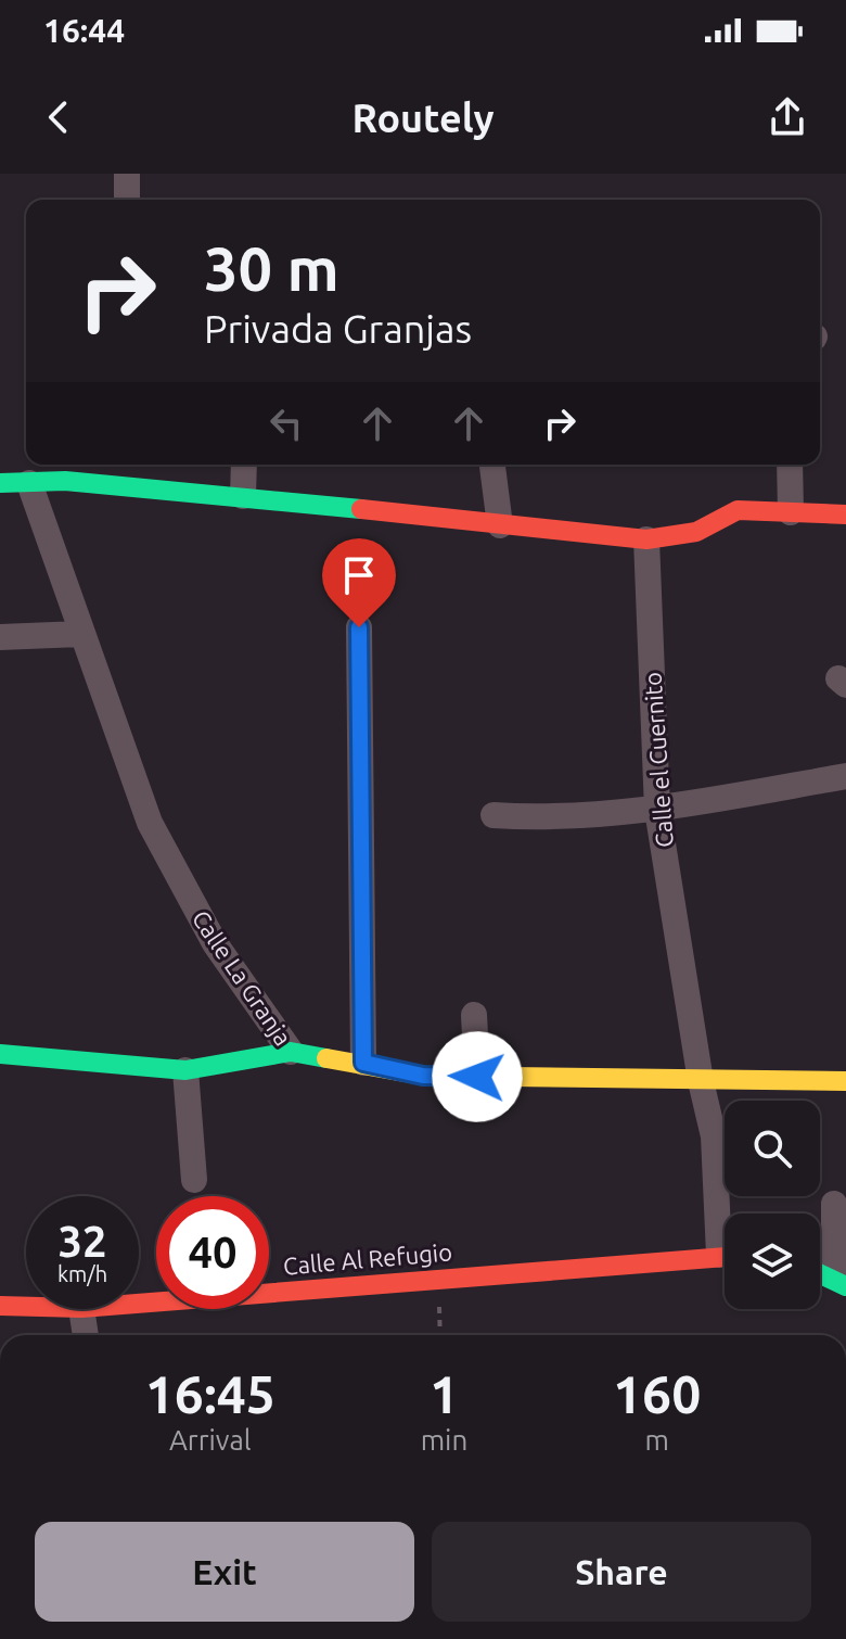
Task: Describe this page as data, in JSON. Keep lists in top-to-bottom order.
{
  "streets": {
    "street": ["Calle el Cuernito", "Calle La Granja", "Calle Al Refugio"]
  },
  "crossings": [
    ["Calle el Cuernito", "Calle La Granja"]
  ],
  "page": {
    "status": "16:44",
    "header": "Routely",
    "turn": ["30 m", "Privada Granjas"],
    "speed": "32 km/h",
    "limit": "40",
    "eta": [
      "16:45",
      "Arrival",
      "1",
      "min",
      "160",
      "m"
    ],
    "buttons": ["Exit", "Share"]
  }
}
